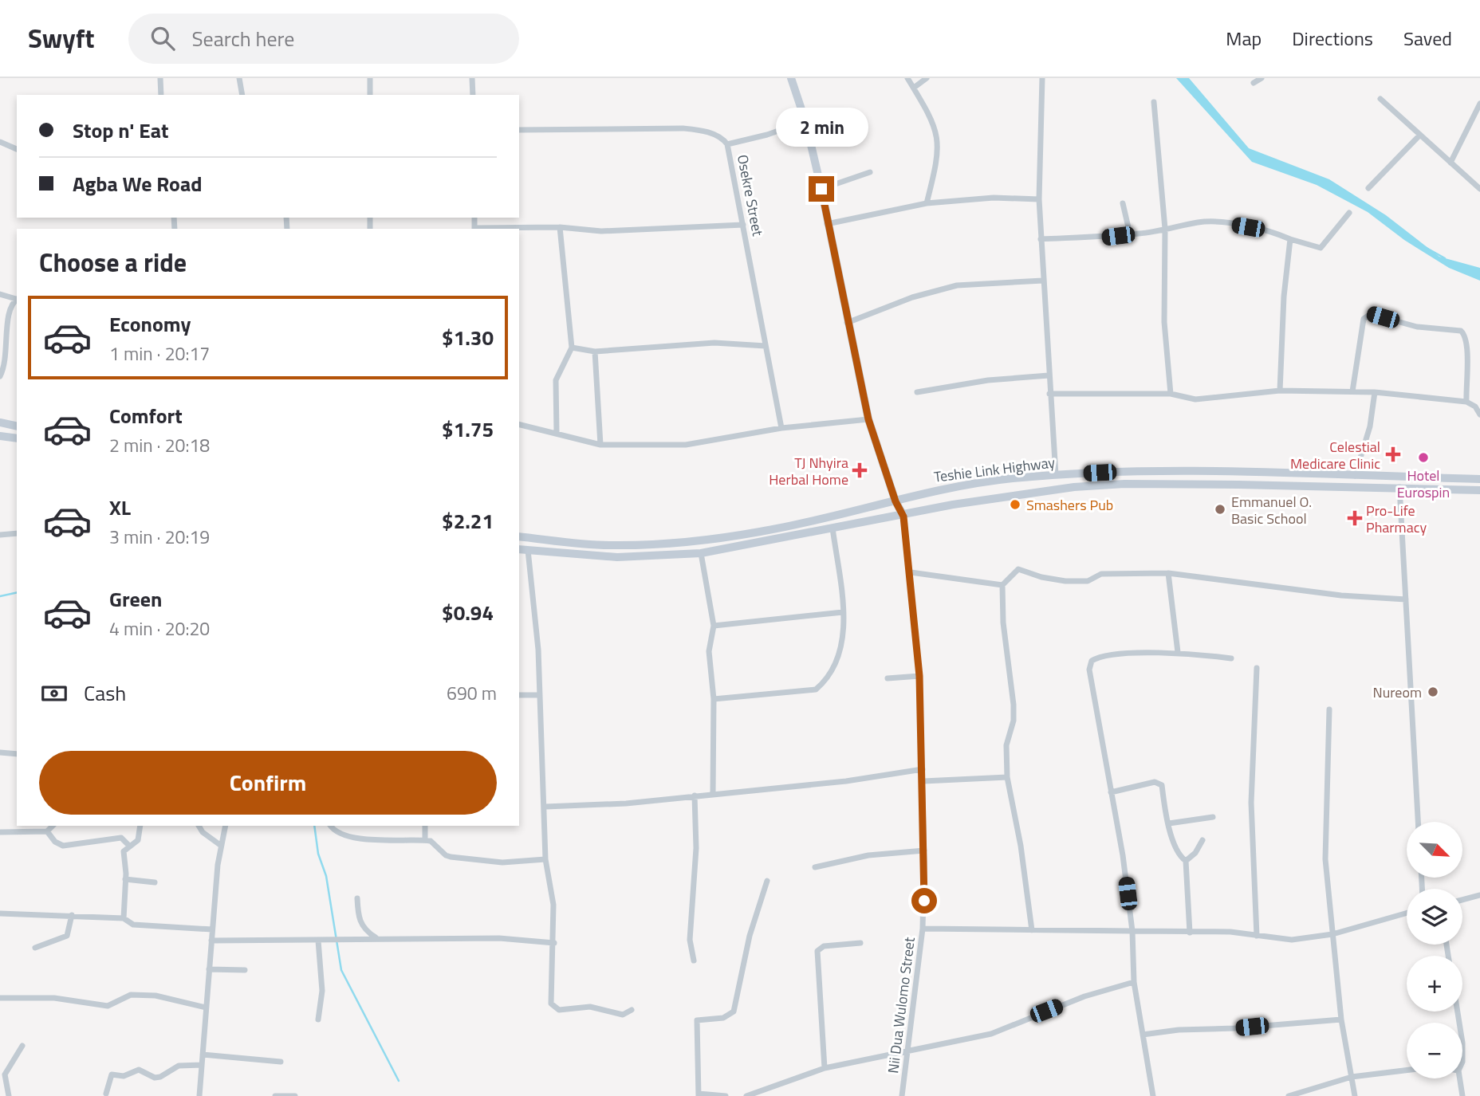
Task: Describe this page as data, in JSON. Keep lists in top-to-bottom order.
{
  "streets": {
    "main road": ["Teshie Link Highway"],
    "street": ["Osekre Street", "Nii Dua Wulomo Street"]
  },
  "crossings": [
    ["Teshie Link Highway", "Nii Dua Wulomo Street"]
  ],
  "places": {
    "health": ["Celestial Medicare Clinic", "TJ Nhyira Herbal Home", "Pro-Life Pharmacy"],
    "other": [
      "Hotel Eurospin",
      "Smashers Pub",
      "Emmanuel O. Basic School",
      "Nureom"
    ]
  },
  "north": "bottom right",
  "page": {
    "header": "Swyft",
    "search": "Search here",
    "nav": ["Map", "Directions", "Saved"],
    "banner": ["Stop n' Eat", "Agba We Road"],
    "bubble": "2 min",
    "heading": "Choose a ride",
    "list": [
      {
        "name": "Economy",
        "note": "1 min · 20:17",
        "value": "$1.30"
      },
      {
        "name": "Comfort",
        "note": "2 min · 20:18",
        "value": "$1.75"
      },
      {
        "name": "XL",
        "note": "3 min · 20:19",
        "value": "$2.21"
      },
      {
        "name": "Green",
        "note": "4 min · 20:20",
        "value": "$0.94"
      }
    ],
    "pay": ["Cash", "690 m"],
    "buttons": "Confirm",
    "map_buttons": ["+", "−"]
  }
}
